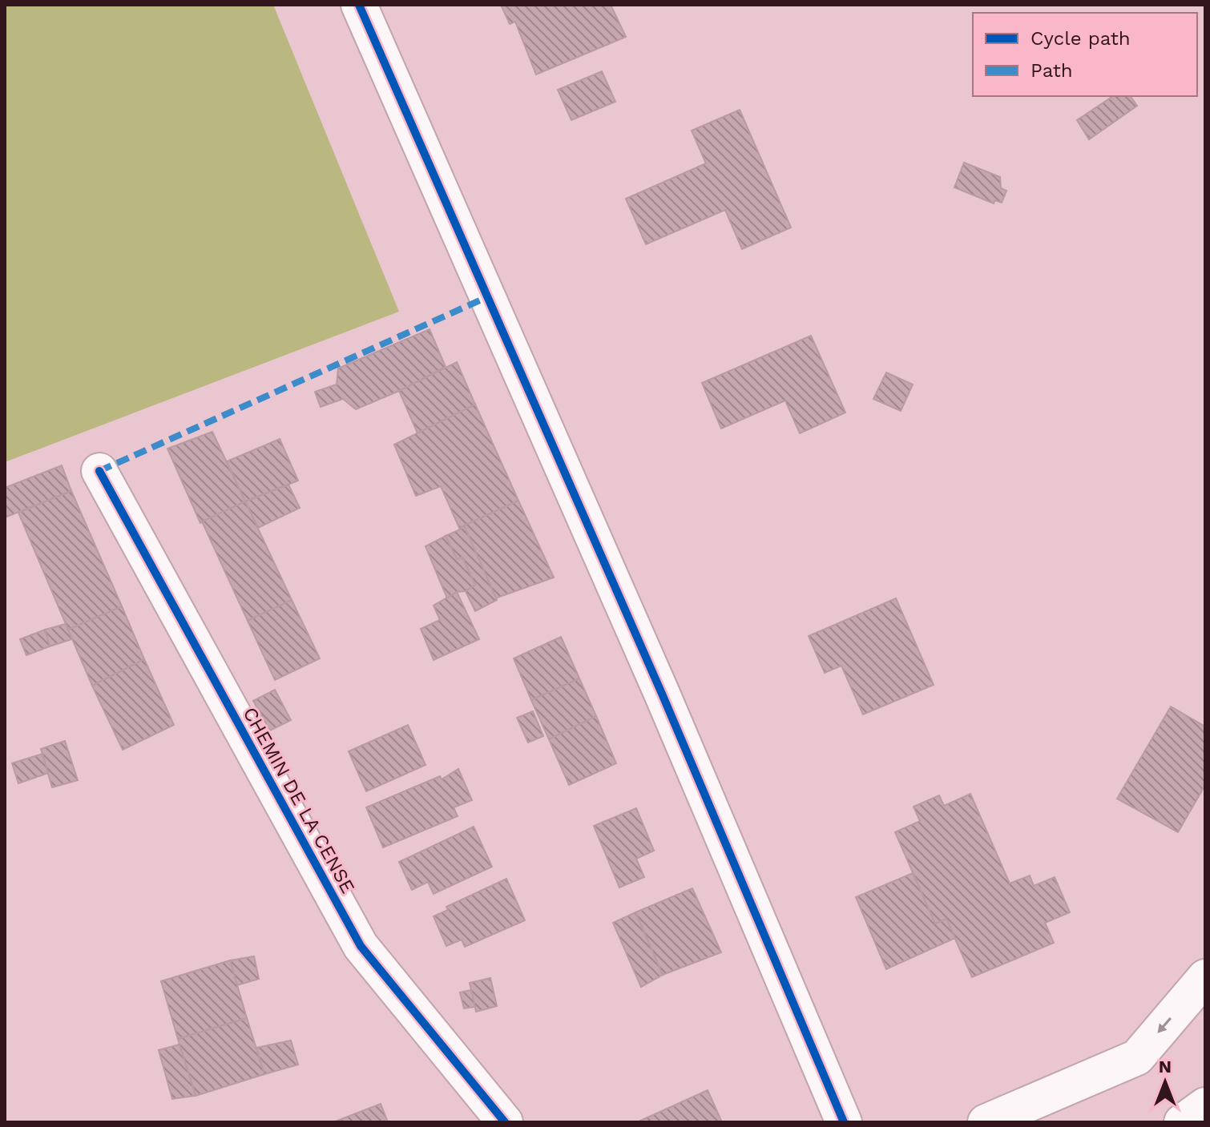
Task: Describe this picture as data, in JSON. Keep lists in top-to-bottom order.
{
  "streets": {
    "main road": ["CHEMIN DE LA CENSE"]
  },
  "legend": ["Cycle path", "Path"],
  "north": "top"
}
